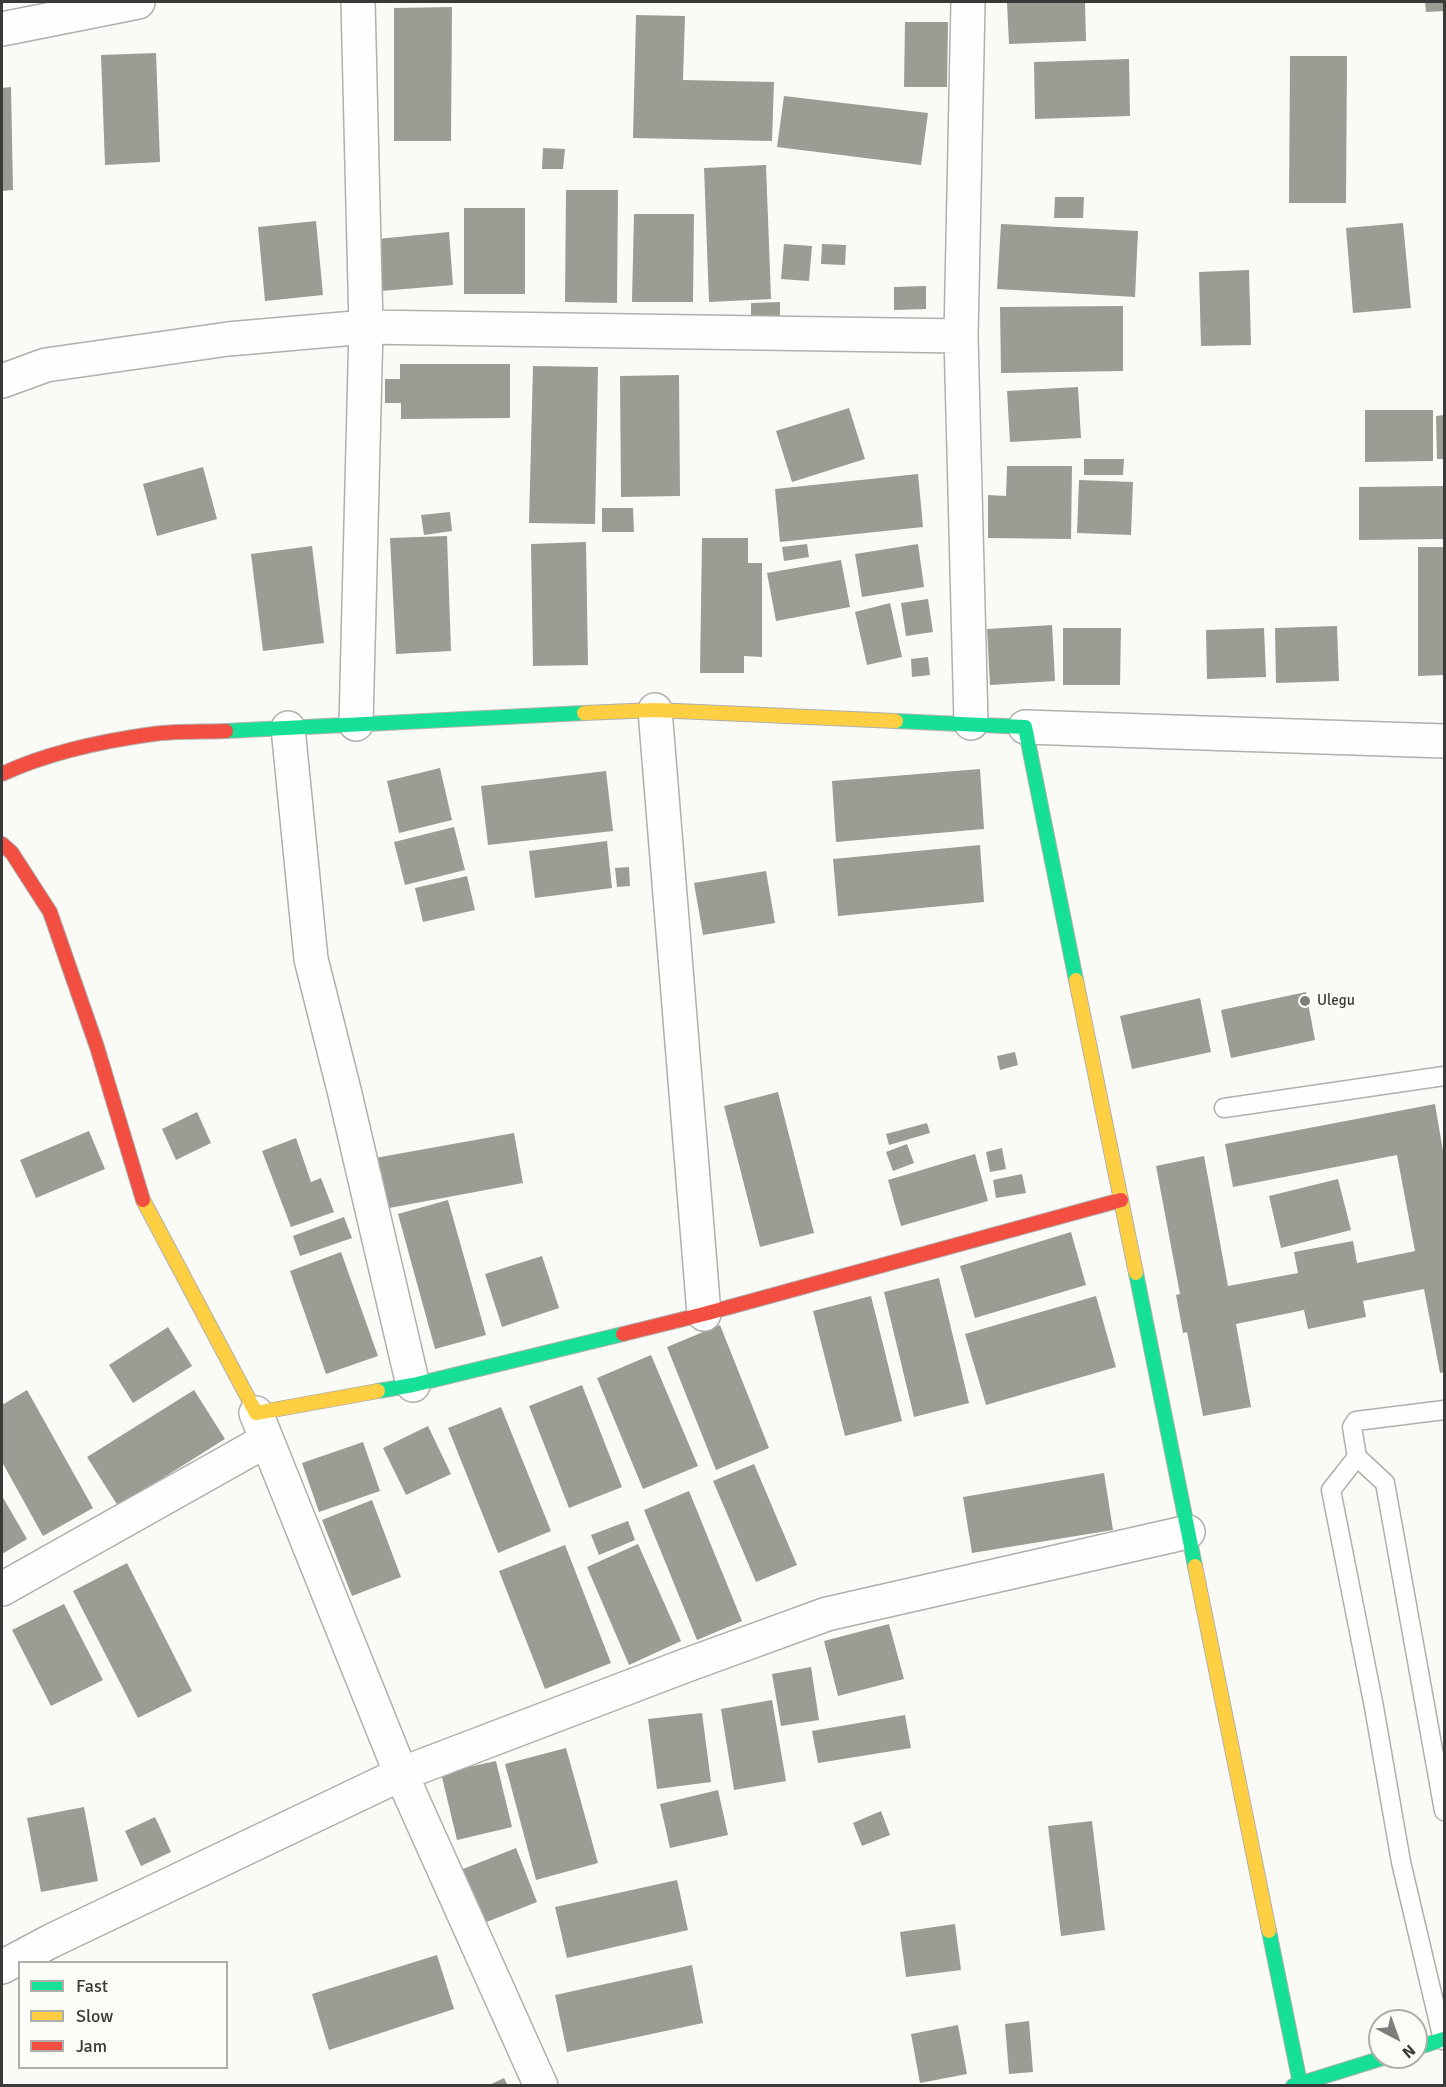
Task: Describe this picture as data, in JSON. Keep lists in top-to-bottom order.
{
  "places": ["Ulegu"],
  "legend": ["Fast", "Slow", "Jam"],
  "north": "bottom right"
}
